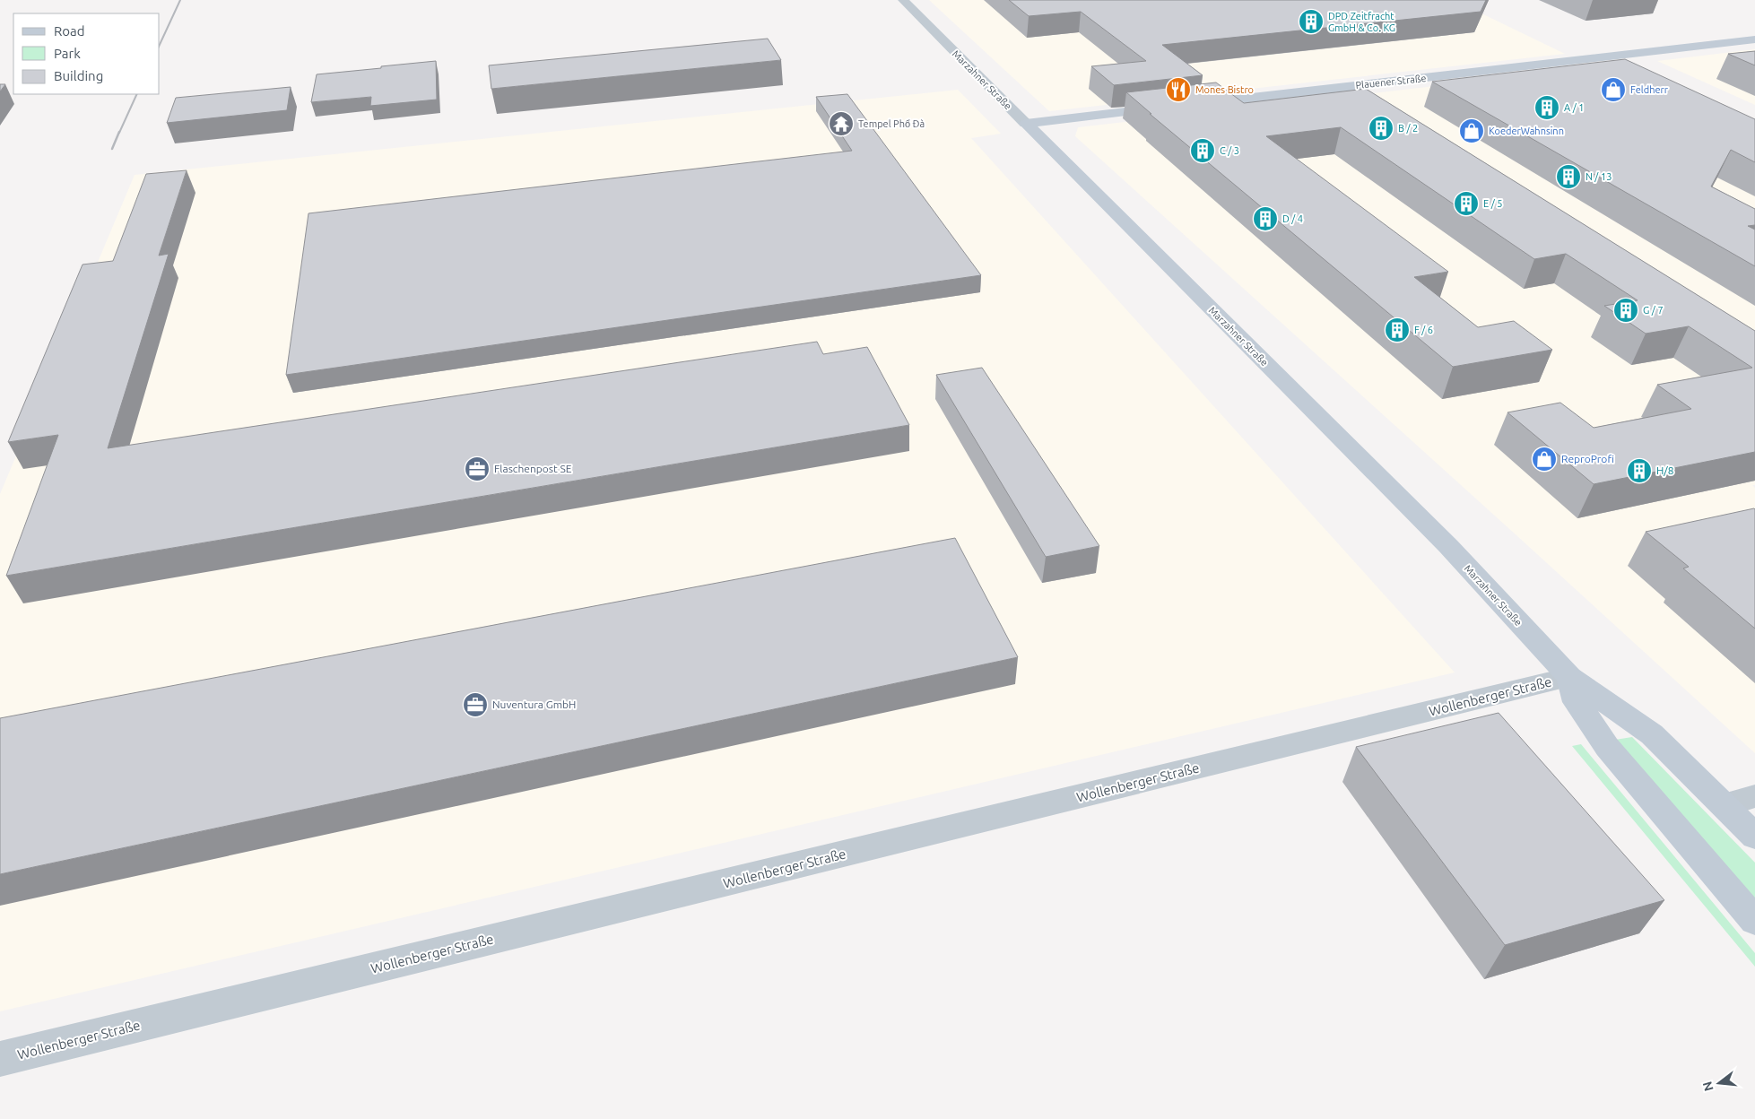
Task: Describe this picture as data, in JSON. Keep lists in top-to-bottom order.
{
  "streets": {
    "street": ["Marzahner Straße", "Plauener Straße", "Wollenberger Straße"]
  },
  "crossings": [
    ["Marzahner Straße", "Wollenberger Straße"]
  ],
  "places": {
    "building": [
      "DPD Zeitfracht GmbH & Co. KG",
      "A / 1",
      "B / 2",
      "C / 3",
      "N / 13",
      "E / 5",
      "D / 4",
      "G / 7",
      "F / 6",
      "H/8"
    ],
    "restaurant": ["Mones Bistro"],
    "shop": ["Feldherr", "KoederWahnsinn", "ReproProfi"],
    "temple": ["Tempel Phổ Đà"],
    "office": ["Flaschenpost SE", "Nuventura GmbH"]
  },
  "legend": ["Road", "Park", "Building"],
  "north": "left"
}
